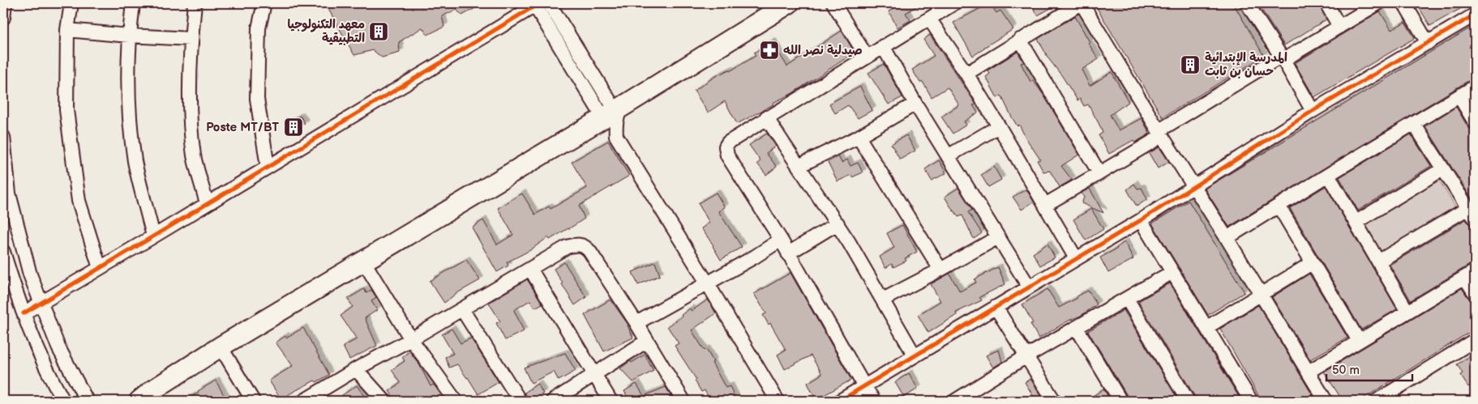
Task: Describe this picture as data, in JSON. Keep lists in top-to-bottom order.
{
  "places": {
    "building": ["معهد التكنولوجيا التطبيقية", "المدرسة الإبتدائية حسان بن ثابت", "Poste MT/BT"],
    "pharmacy": ["صيدلية نصر الله"]
  },
  "scale_bar": "50 m"
}
